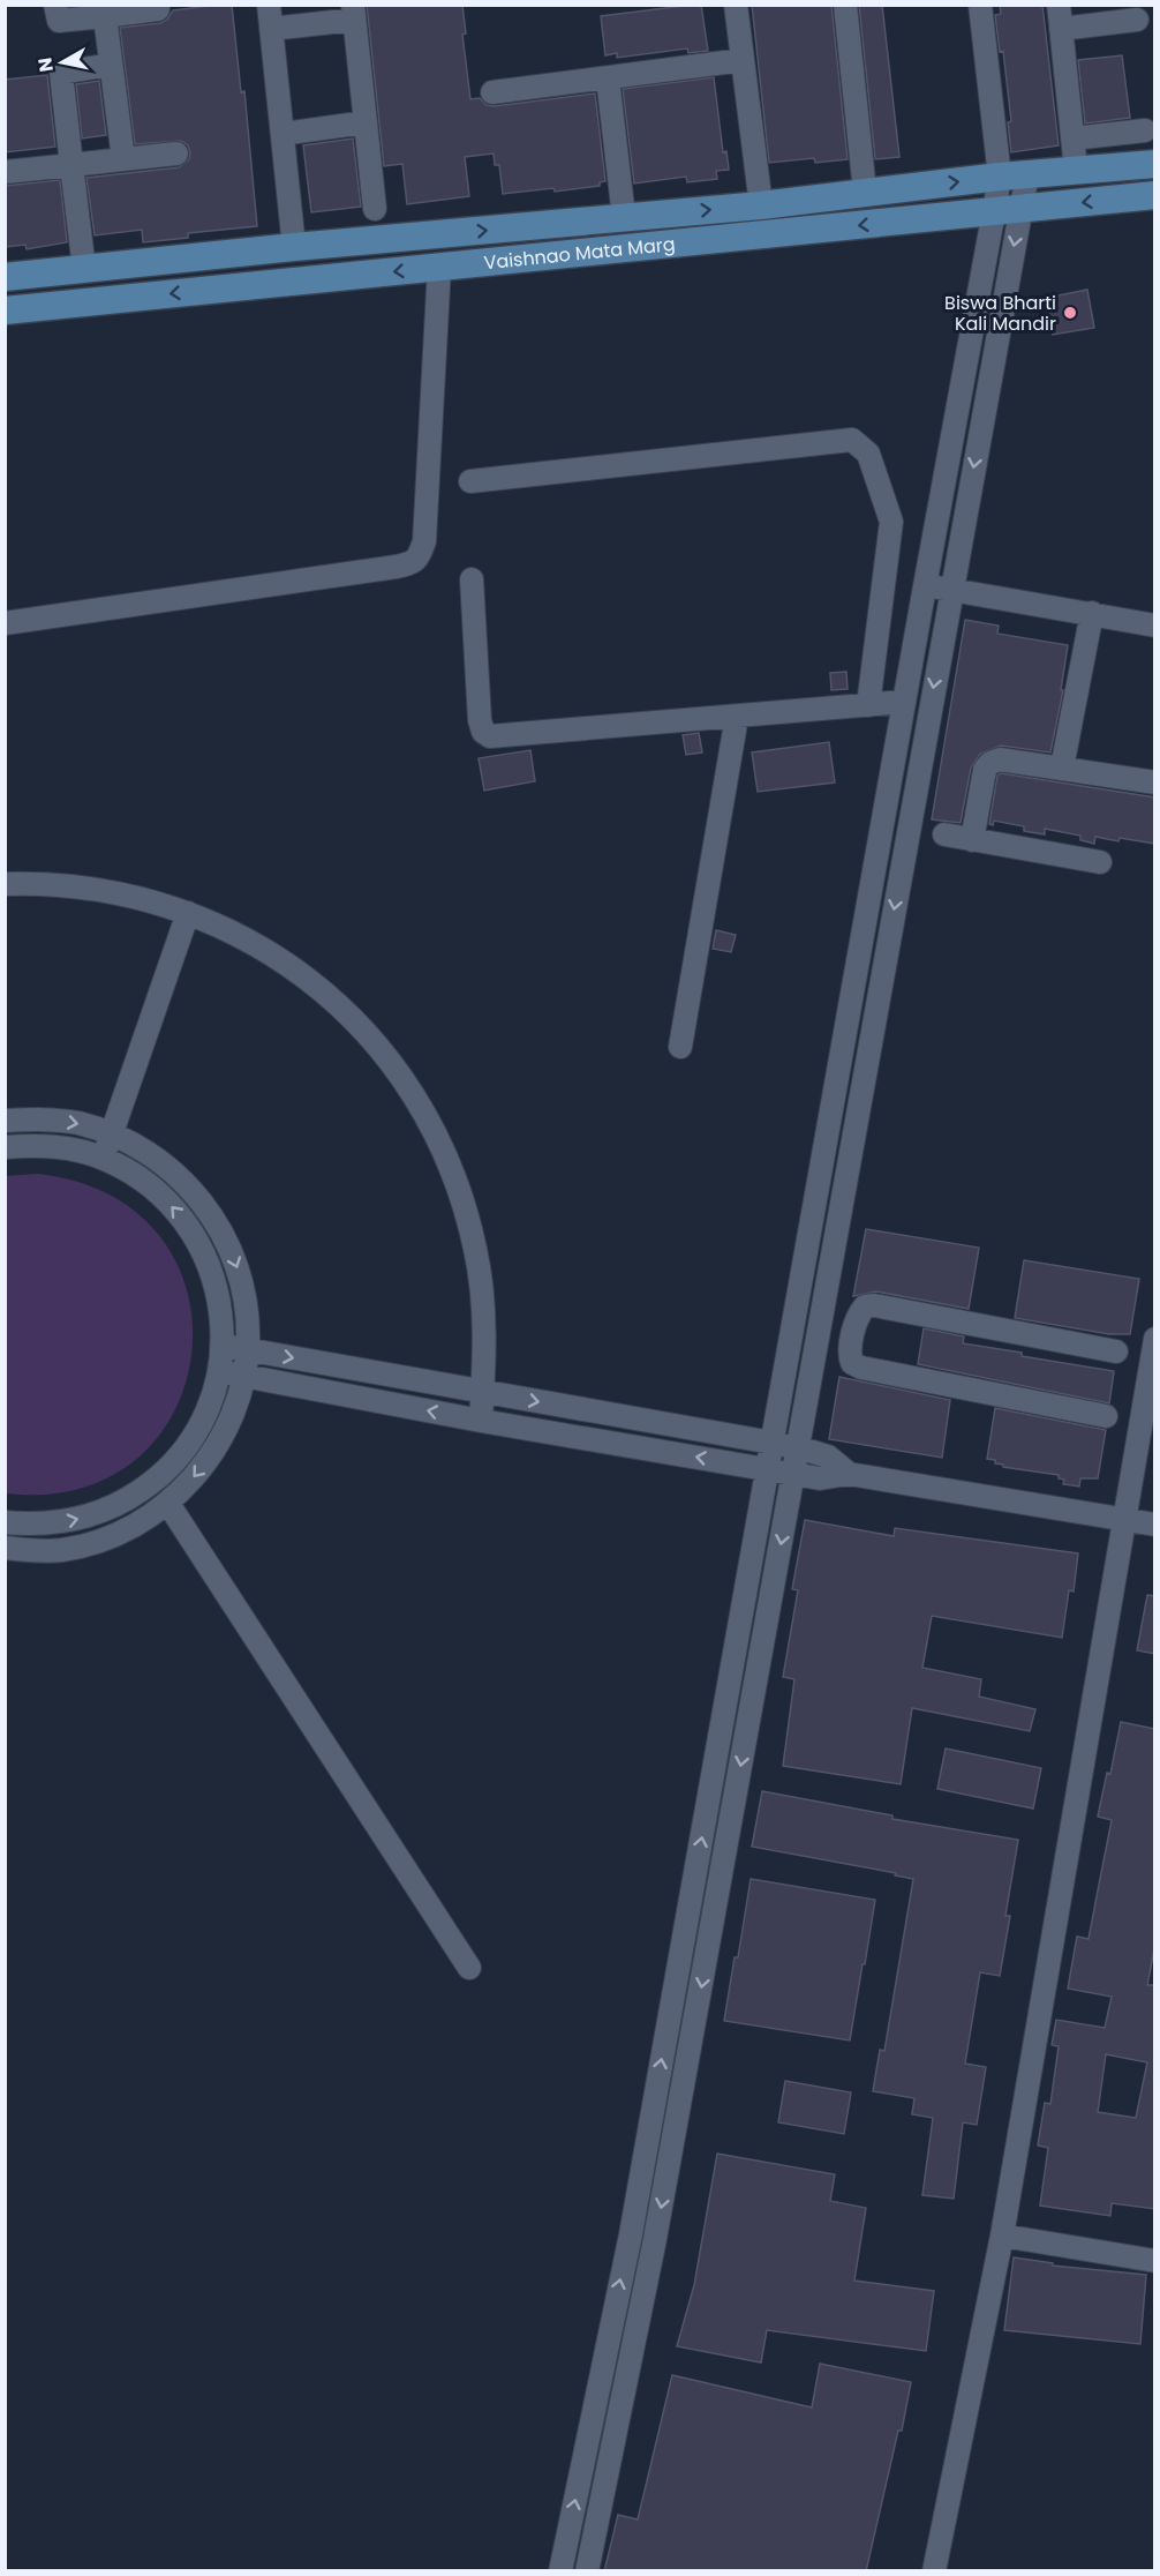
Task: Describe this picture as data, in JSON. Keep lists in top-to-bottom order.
{
  "streets": {
    "main road": ["Vaishnao Mata Marg"]
  },
  "places": ["Biswa Bharti Kali Mandir"],
  "north": "left"
}
